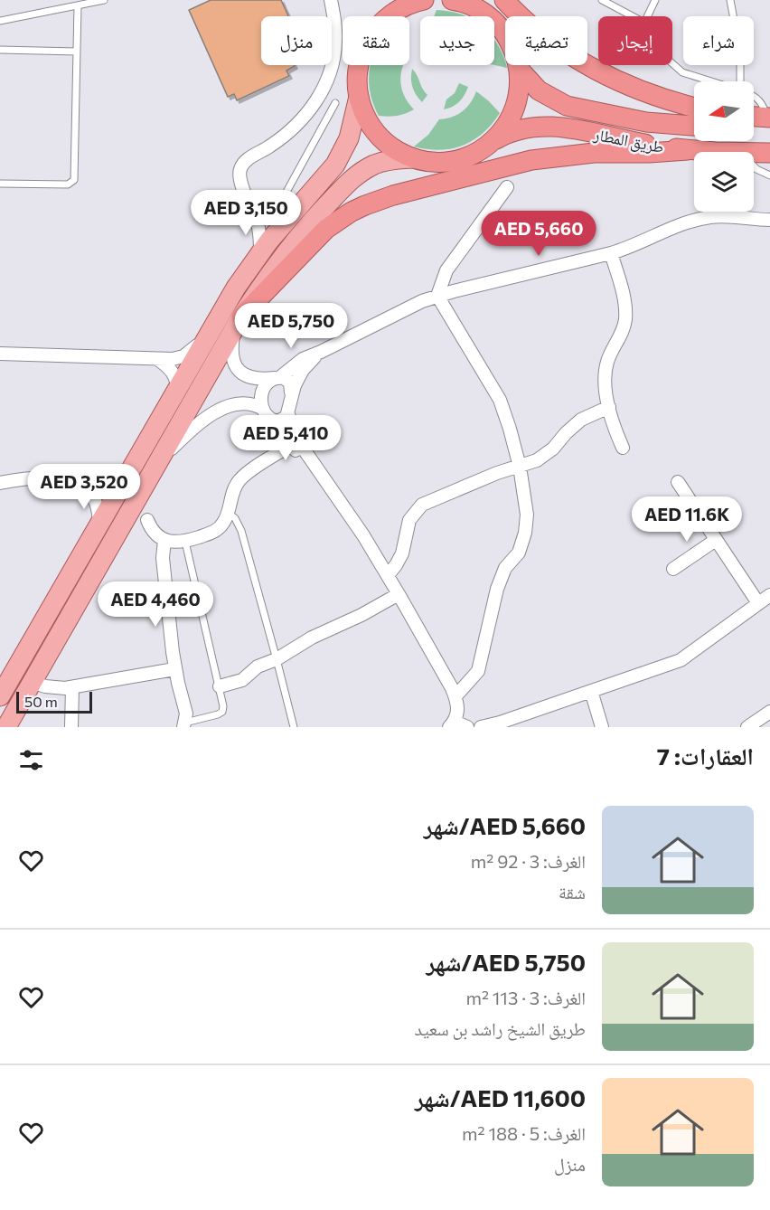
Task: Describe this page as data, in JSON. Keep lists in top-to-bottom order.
{
  "streets": {
    "highway": ["طريق المطار"]
  },
  "scale_bar": "50 m",
  "north": "left",
  "page": {
    "chip": [
      "شراء",
      "إيجار",
      "تصفية",
      "جديد",
      "شقة",
      "منزل"
    ],
    "price": [
      "AED 3,150",
      "AED 5,660",
      "AED 5,750",
      "AED 5,410",
      "AED 3,520",
      "AED 11.6K",
      "AED 4,460"
    ],
    "scale": "50 m",
    "heading": "العقارات: 7",
    "list": [
      {
        "name": "AED 5,660/شهر",
        "note": "الغرف: 3 · 92 m² · شقة"
      },
      {
        "name": "AED 5,750/شهر",
        "note": "الغرف: 3 · 113 m² · طريق الشيخ راشد بن سعيد"
      },
      {
        "name": "AED 11,600/شهر",
        "note": "الغرف: 5 · 188 m² · منزل"
      }
    ]
  }
}
